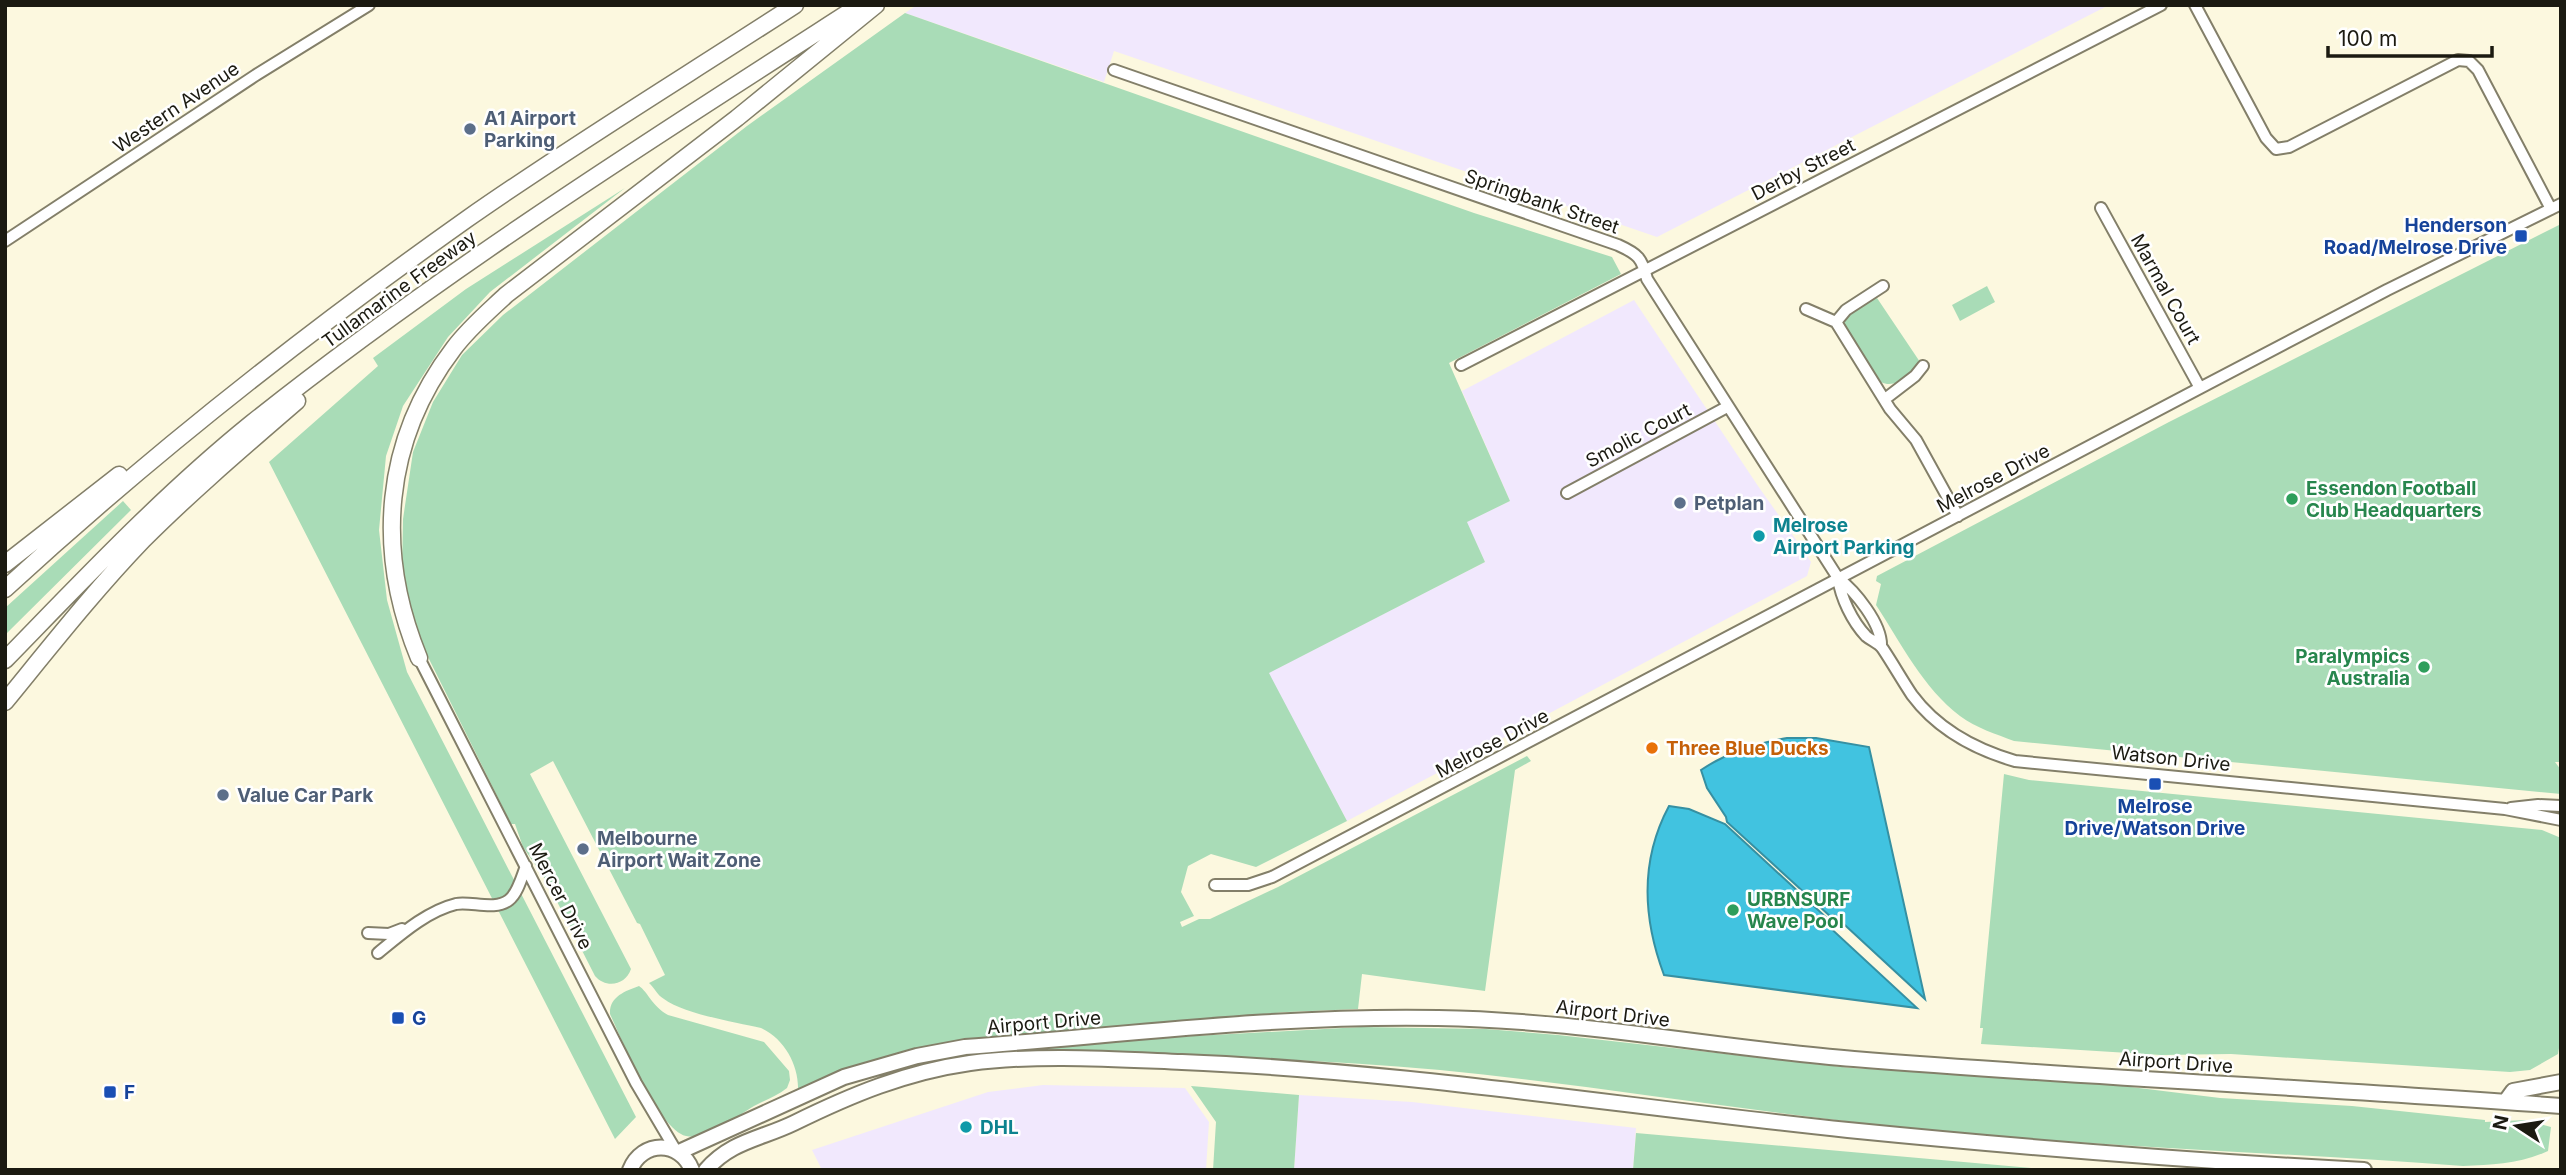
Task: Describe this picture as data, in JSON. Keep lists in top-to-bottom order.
{
  "streets": {
    "highway": ["Tullamarine Freeway"],
    "main road": ["Airport Drive"],
    "street": [
      "Western Avenue",
      "Derby Street",
      "Springbank Street",
      "Marmal Court",
      "Smolic Court",
      "Melrose Drive",
      "Watson Drive",
      "Mercer Drive"
    ]
  },
  "crossings": [
    ["Derby Street", "Springbank Street"],
    ["Springbank Street", "Smolic Court"],
    ["Springbank Street", "Melrose Drive"],
    ["Springbank Street", "Watson Drive"],
    ["Marmal Court", "Melrose Drive"],
    ["Melrose Drive", "Watson Drive"],
    ["Mercer Drive", "Airport Drive"]
  ],
  "places": {
    "other": [
      "A1 Airport Parking",
      "Essendon Football Club Headquarters",
      "Petplan",
      "Melrose Airport Parking",
      "Paralympics Australia",
      "Three Blue Ducks",
      "Value Car Park",
      "Melbourne Airport Wait Zone",
      "URBNSURF Wave Pool",
      "DHL"
    ],
    "transit": [
      "Henderson Road/Melrose Drive",
      "Melrose Drive/Watson Drive",
      "G",
      "F"
    ]
  },
  "scale_bar": "100 m",
  "north": "left"
}
